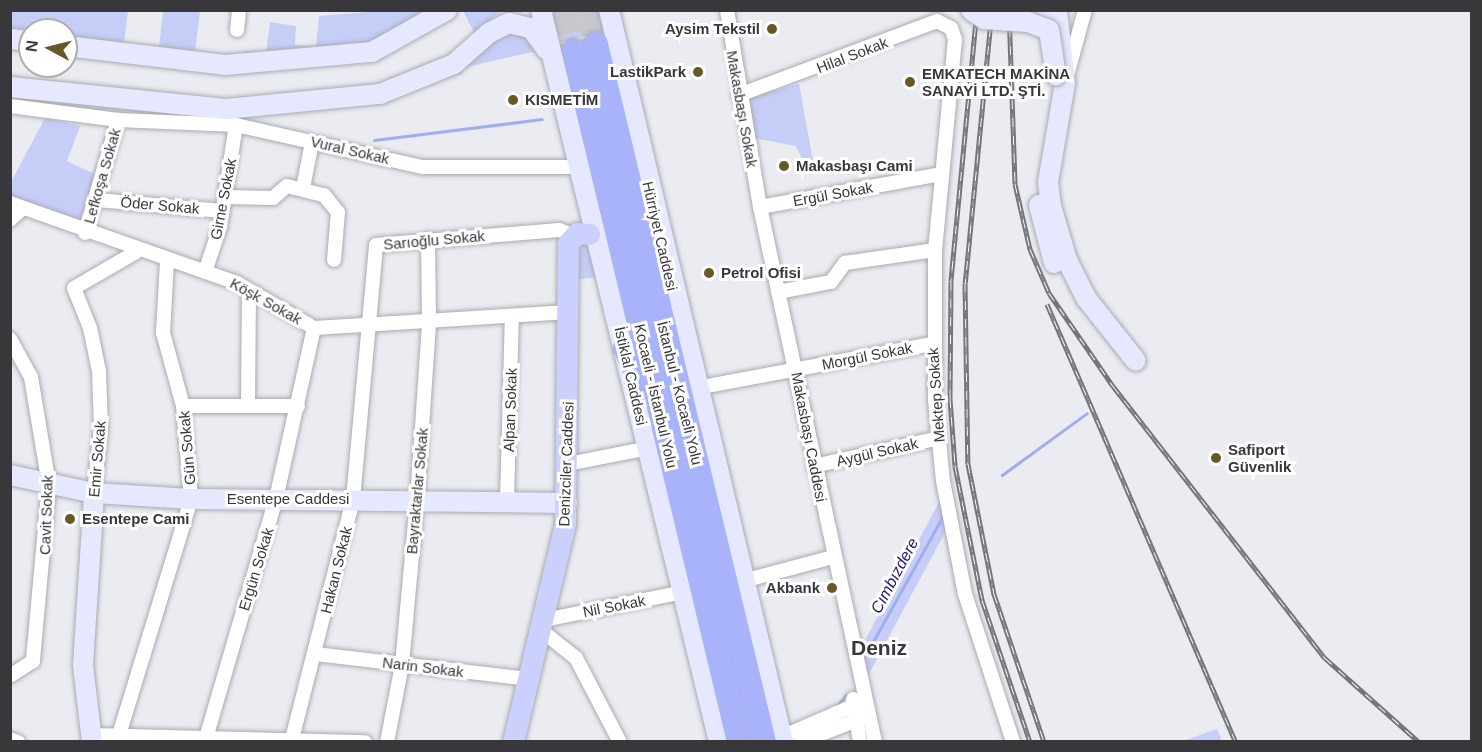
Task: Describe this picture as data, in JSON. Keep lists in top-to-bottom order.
{
  "streets": {
    "highway": ["İstanbul - Kocaeli Yolu", "Kocaeli - İstanbul Yolu"],
    "main road": [
      "Hürriyet Caddesi",
      "İstiklal Caddesi",
      "Emir Sokak",
      "Denizciler Caddesi",
      "Esentepe Caddesi"
    ],
    "street": [
      "Hilal Sokak",
      "Makasbaşı Sokak",
      "Vural Sokak",
      "Lefkoşa Sokak",
      "Ergül Sokak",
      "Girne Sokak",
      "Öder Sokak",
      "Sarıoğlu Sokak",
      "Köşk Sokak",
      "Morgül Sokak",
      "Mektep Sokak",
      "Alpan Sokak",
      "Makasbaşı Caddesi",
      "Gün Sokak",
      "Aygül Sokak",
      "Bayraktarlar Sokak",
      "Cavit Sokak",
      "Ergün Sokak",
      "Hakan Sokak",
      "Nil Sokak",
      "Narin Sokak"
    ]
  },
  "crossings": [
    ["Hilal Sokak", "Makasbaşı Sokak"],
    ["Hilal Sokak", "Mektep Sokak"],
    ["Makasbaşı Sokak", "Ergül Sokak"],
    ["Makasbaşı Sokak", "Makasbaşı Caddesi"],
    ["Vural Sokak", "Lefkoşa Sokak"],
    ["Vural Sokak", "Girne Sokak"],
    ["Vural Sokak", "İstiklal Caddesi"],
    ["Lefkoşa Sokak", "Öder Sokak"],
    ["Lefkoşa Sokak", "Köşk Sokak"],
    ["Ergül Sokak", "Mektep Sokak"],
    ["Ergül Sokak", "Makasbaşı Caddesi"],
    ["Girne Sokak", "Öder Sokak"],
    ["Girne Sokak", "Köşk Sokak"],
    ["Hürriyet Caddesi", "Morgül Sokak"],
    ["Hürriyet Caddesi", "İstiklal Caddesi"],
    ["Hürriyet Caddesi", "İstanbul - Kocaeli Yolu"],
    ["Hürriyet Caddesi", "Kocaeli - İstanbul Yolu"],
    ["Sarıoğlu Sokak", "Köşk Sokak"],
    ["Sarıoğlu Sokak", "İstiklal Caddesi"],
    ["Sarıoğlu Sokak", "Denizciler Caddesi"],
    ["Sarıoğlu Sokak", "Bayraktarlar Sokak"],
    ["Sarıoğlu Sokak", "Hakan Sokak"],
    ["Köşk Sokak", "Alpan Sokak"],
    ["Köşk Sokak", "Gün Sokak"],
    ["Köşk Sokak", "Emir Sokak"],
    ["Köşk Sokak", "Denizciler Caddesi"],
    ["Köşk Sokak", "Bayraktarlar Sokak"],
    ["Köşk Sokak", "Ergün Sokak"],
    ["Köşk Sokak", "Hakan Sokak"],
    ["Morgül Sokak", "Mektep Sokak"],
    ["Morgül Sokak", "Makasbaşı Caddesi"],
    ["İstiklal Caddesi", "İstanbul - Kocaeli Yolu"],
    ["İstiklal Caddesi", "Kocaeli - İstanbul Yolu"],
    ["İstiklal Caddesi", "Denizciler Caddesi"],
    ["İstanbul - Kocaeli Yolu", "Kocaeli - İstanbul Yolu"],
    ["Mektep Sokak", "Aygül Sokak"],
    ["Alpan Sokak", "Esentepe Caddesi"],
    ["Makasbaşı Caddesi", "Aygül Sokak"],
    ["Gün Sokak", "Esentepe Caddesi"],
    ["Emir Sokak", "Esentepe Caddesi"],
    ["Denizciler Caddesi", "Esentepe Caddesi"],
    ["Denizciler Caddesi", "Nil Sokak"],
    ["Denizciler Caddesi", "Narin Sokak"],
    ["Bayraktarlar Sokak", "Esentepe Caddesi"],
    ["Bayraktarlar Sokak", "Narin Sokak"],
    ["Esentepe Caddesi", "Cavit Sokak"],
    ["Esentepe Caddesi", "Ergün Sokak"],
    ["Esentepe Caddesi", "Hakan Sokak"],
    ["Hakan Sokak", "Narin Sokak"]
  ],
  "districts": ["Deniz"],
  "water": ["Cımbızdere"],
  "places": [
    "Aysim Tekstil",
    "LastikPark",
    "EMKATECH MAKİNA SANAYİ LTD. ŞTİ.",
    "KISMETİM",
    "Makasbaşı Cami",
    "Petrol Ofisi",
    "Safiport Güvenlik",
    "Esentepe Cami",
    "Akbank"
  ],
  "north": "left"
}
